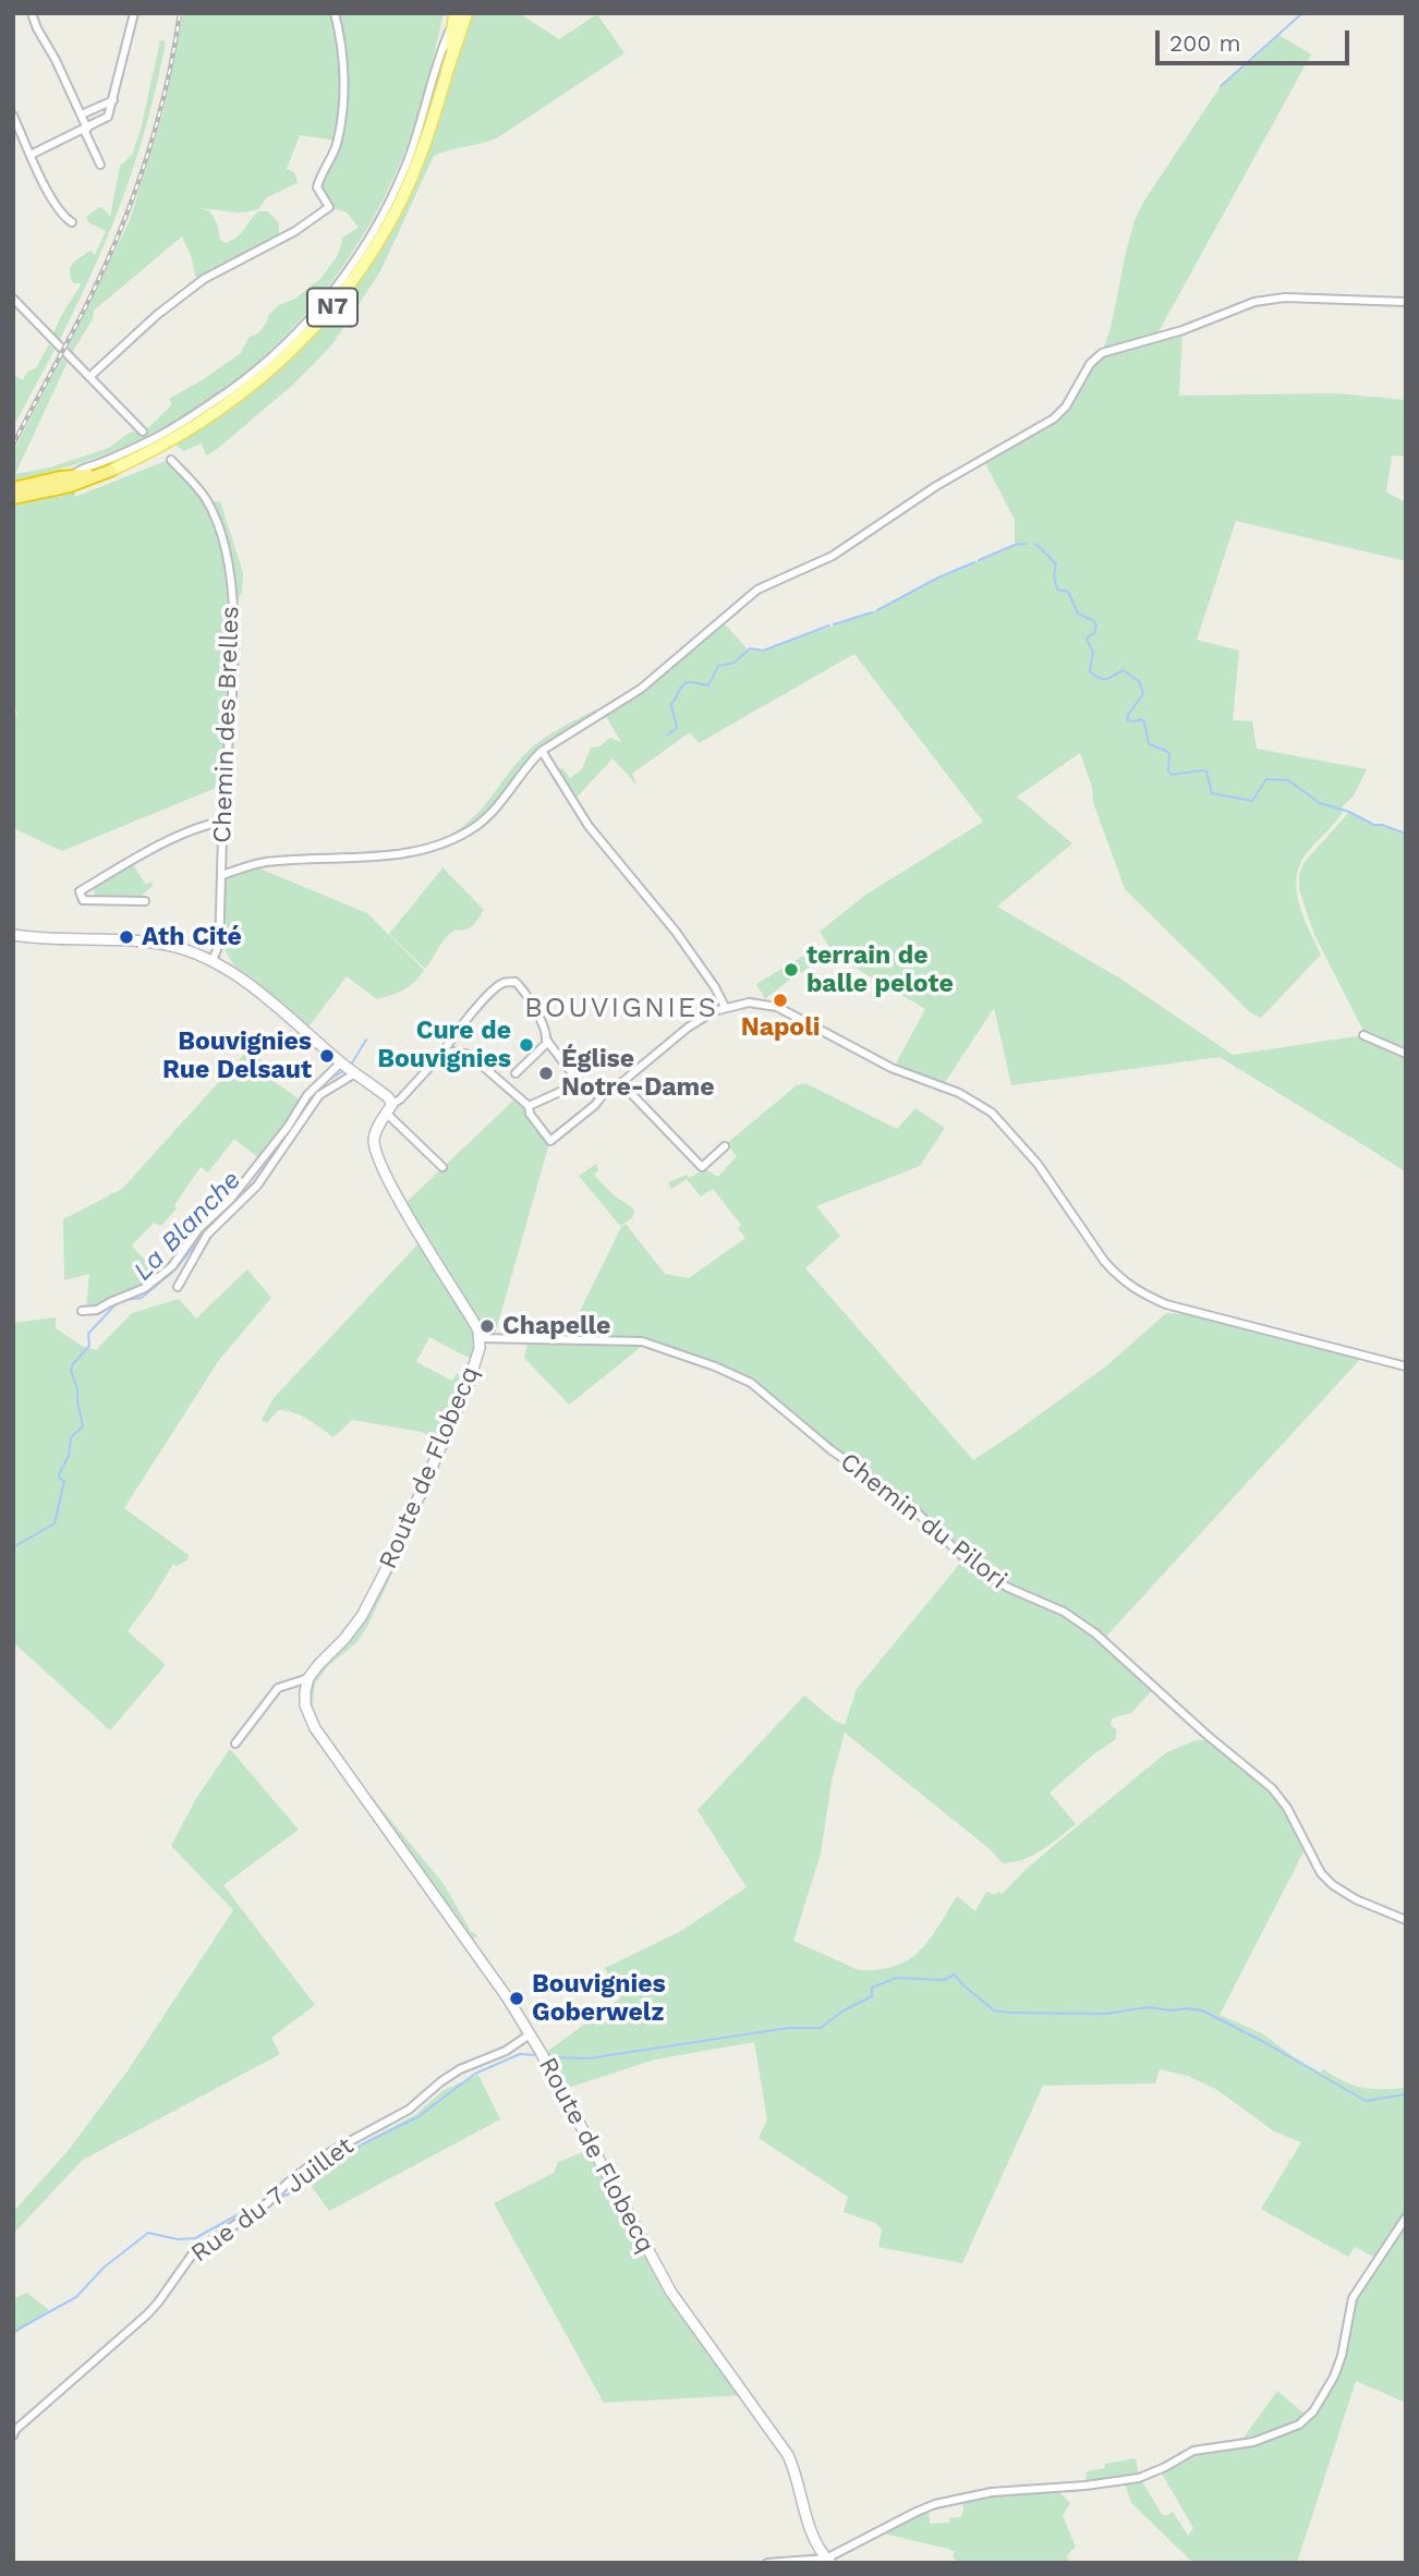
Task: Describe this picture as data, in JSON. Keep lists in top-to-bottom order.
{
  "streets": {
    "highway": ["N7"],
    "street": [
      "Chemin des Brelles",
      "Route de Flobecq",
      "Chemin du Pilori",
      "Rue du 7 Juillet"
    ]
  },
  "crossings": [
    ["Route de Flobecq", "Chemin du Pilori"],
    ["Route de Flobecq", "Rue du 7 Juillet"]
  ],
  "districts": ["BOUVIGNIES"],
  "water": ["La Blanche"],
  "places": [
    "Ath Cité",
    "terrain de balle pelote",
    "Napoli",
    "Cure de Bouvignies",
    "Bouvignies Rue Delsaut",
    "Église Notre-Dame",
    "Chapelle",
    "Bouvignies Goberwelz"
  ],
  "scale_bar": "200 m"
}
